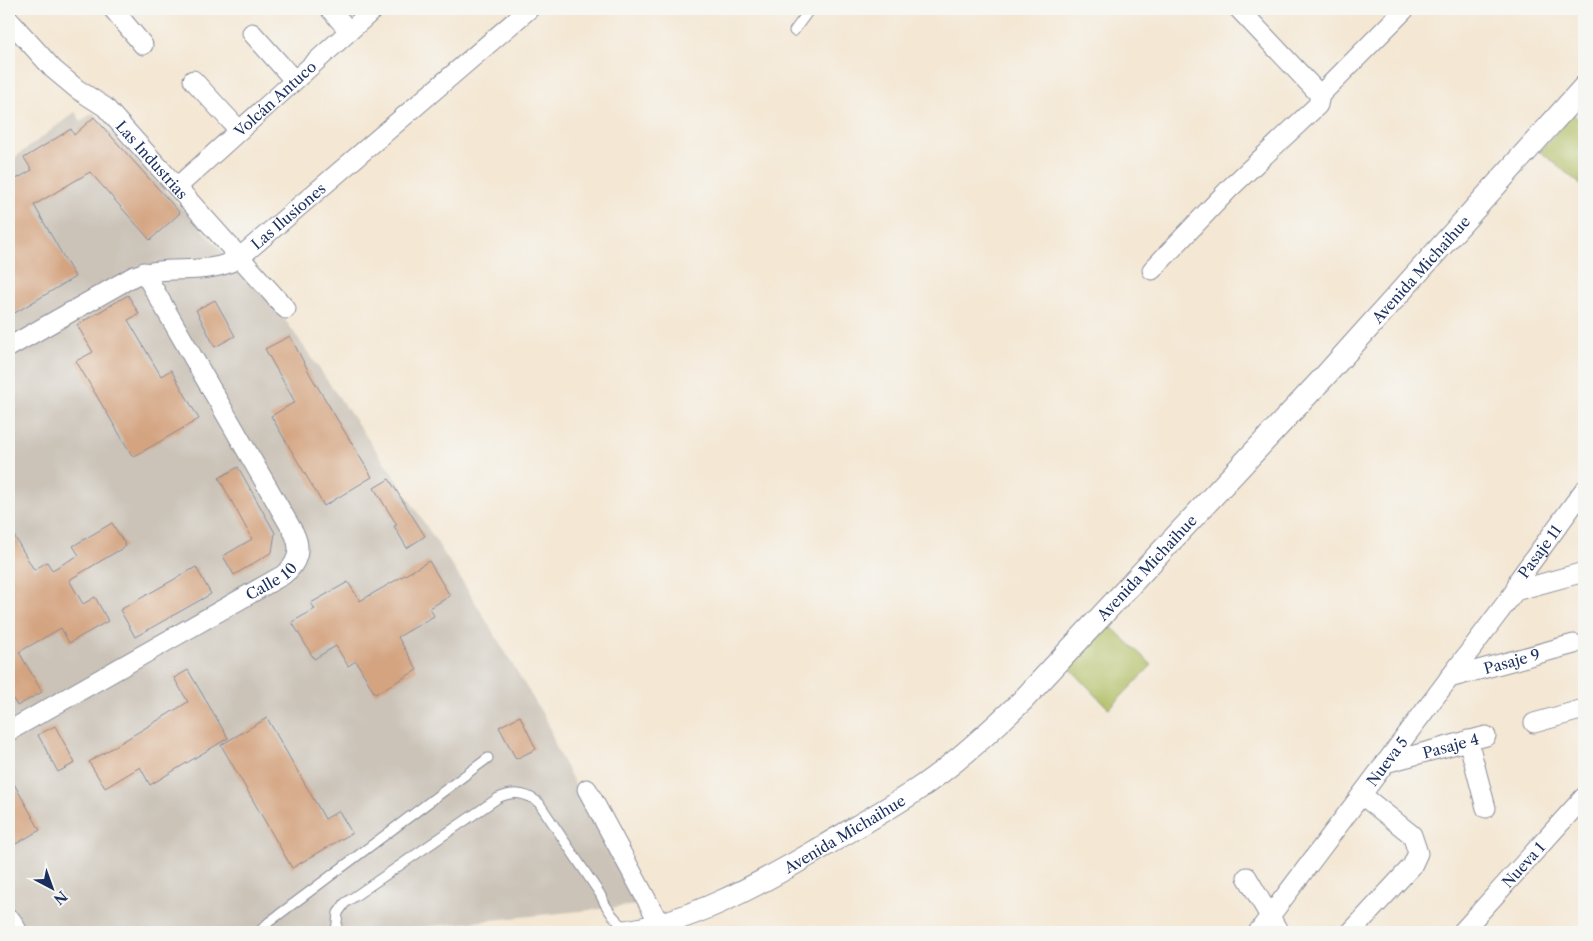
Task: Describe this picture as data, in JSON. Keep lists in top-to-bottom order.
{
  "streets": {
    "street": [
      "Volcán Antuco",
      "Las Industrias",
      "Las Ilusiones",
      "Avenida Michaihue",
      "Pasaje 11",
      "Calle 10",
      "Pasaje 9",
      "Pasaje 4",
      "Nueva 5",
      "Nueva 1"
    ]
  },
  "crossings": [
    ["Volcán Antuco", "Las Industrias"],
    ["Las Industrias", "Las Ilusiones"],
    ["Las Ilusiones", "Calle 10"],
    ["Pasaje 11", "Nueva 5"],
    ["Pasaje 9", "Nueva 5"],
    ["Pasaje 4", "Nueva 5"]
  ],
  "north": "bottom right"
}
